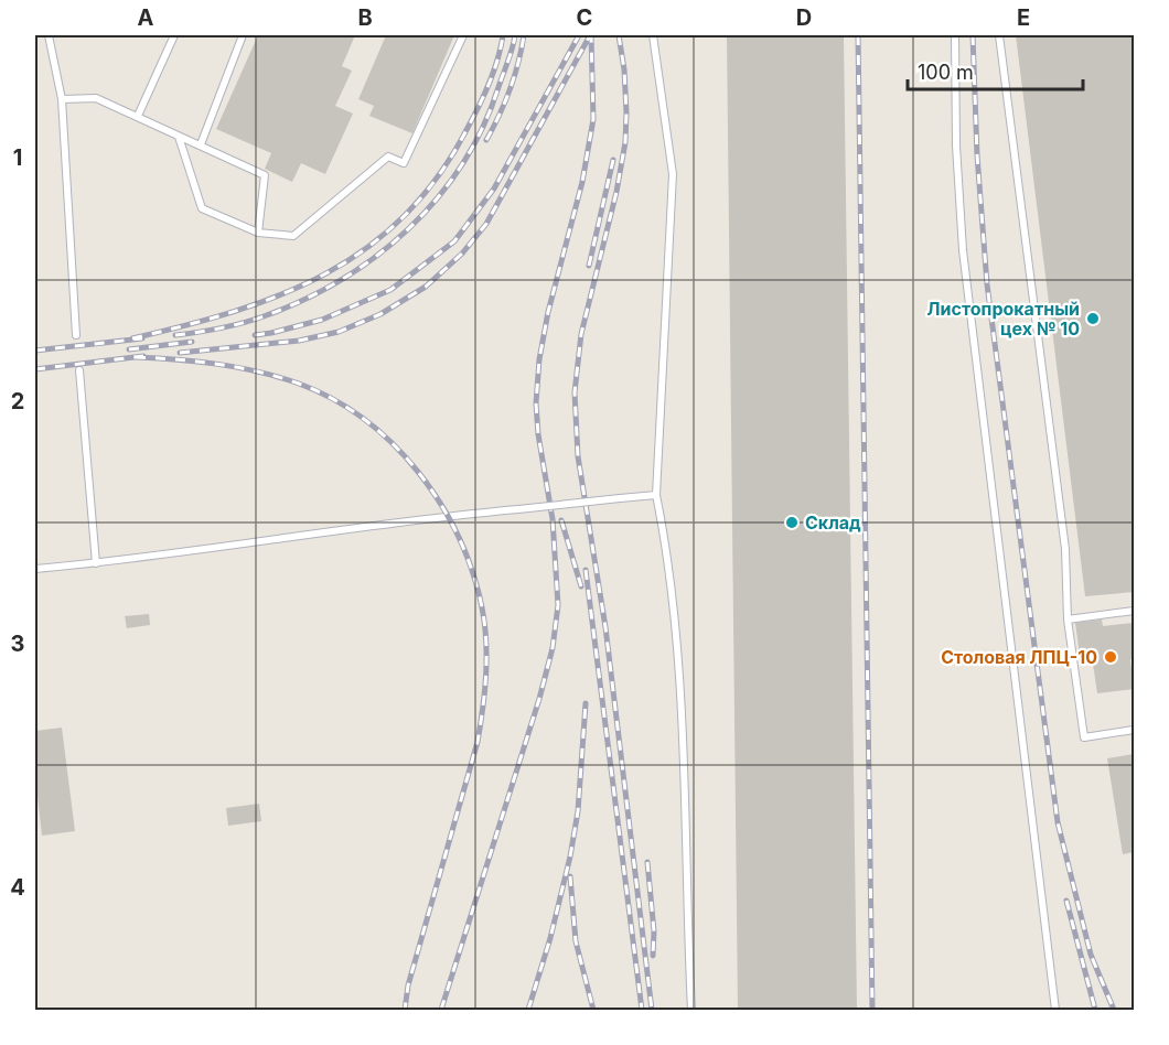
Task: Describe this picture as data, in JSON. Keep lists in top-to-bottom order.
{
  "places": ["Листопрокатный цех № 10", "Склад", "Столовая ЛПЦ-10"],
  "scale_bar": "100 m",
  "grid": {
    "columns": [
      "A",
      "B",
      "C",
      "D",
      "E"
    ],
    "rows": [
      "1",
      "2",
      "3",
      "4"
    ]
  }
}
